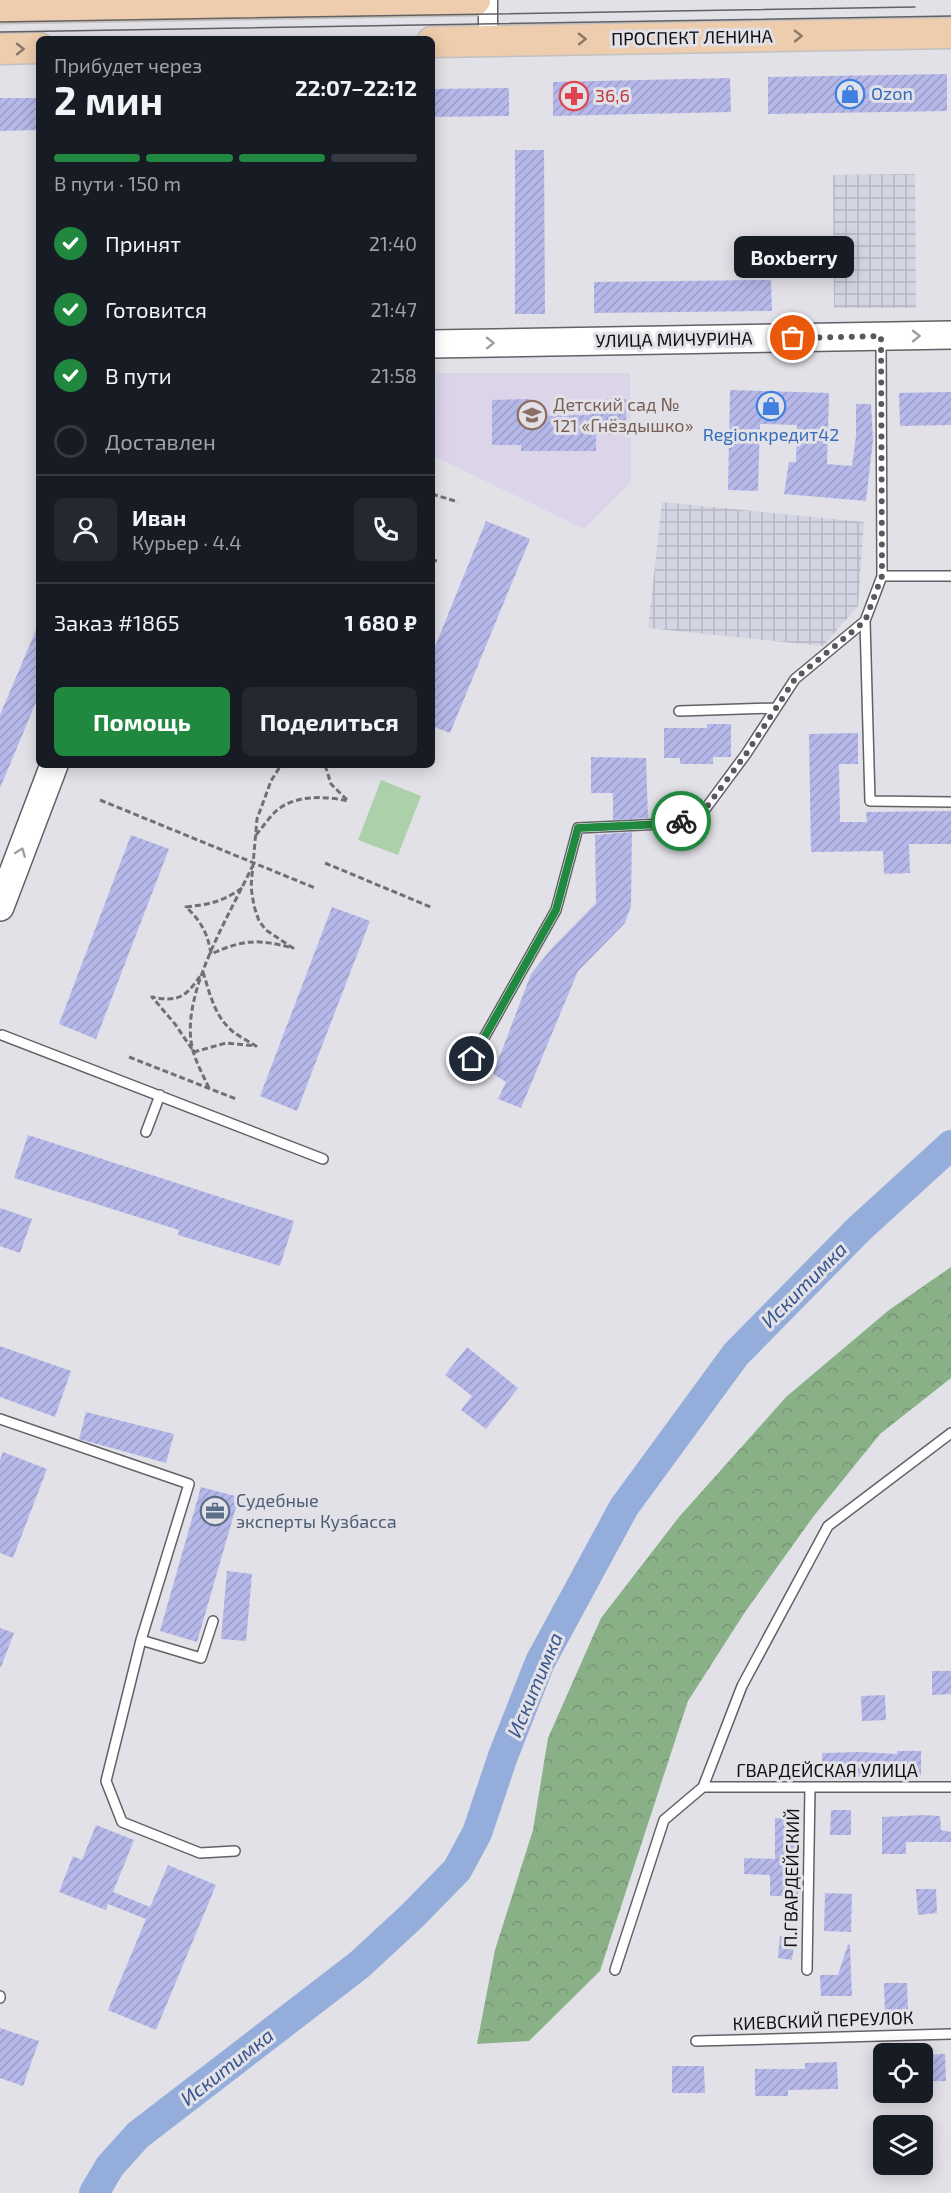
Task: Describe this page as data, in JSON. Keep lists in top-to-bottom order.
{
  "streets": {
    "main road": ["ПРОСПЕКТ ЛЕНИНА"],
    "street": ["УЛИЦА МИЧУРИНА"],
    "lane": ["ГВАРДЕЙСКАЯ УЛИЦА", "П.ГВАРДЕЙСКИЙ", "КИЕВСКИЙ ПЕРЕУЛОК"]
  },
  "crossings": [
    ["ГВАРДЕЙСКАЯ УЛИЦА", "П.ГВАРДЕЙСКИЙ"]
  ],
  "one_way": ["ПРОСПЕКТ ЛЕНИНА", "УЛИЦА МИЧУРИНА"],
  "water": ["Искитимка"],
  "places": {
    "shop": ["Ozon", "Regionкредит42"],
    "pharmacy": ["36,6"],
    "other": ["Boxberry"],
    "school or university": ["Детский сад № 121 «Гнёздышко»"],
    "office": ["Судебные эксперты Кузбасса"]
  },
  "page": {
    "heading": ["2 мин", "Прибудет через", "22:07–22:12"],
    "panel": [
      "Иван",
      "Курьер · 4.4",
      "Заказ #1865",
      "1 680 ₽"
    ],
    "bar": "В пути · 150 m",
    "list": [
      ["Принят", "21:40"],
      ["Готовится", "21:47"],
      ["В пути", "21:58"],
      "Доставлен"
    ],
    "bubble": "Boxberry",
    "buttons": ["Помощь", "Поделиться"]
  }
}
